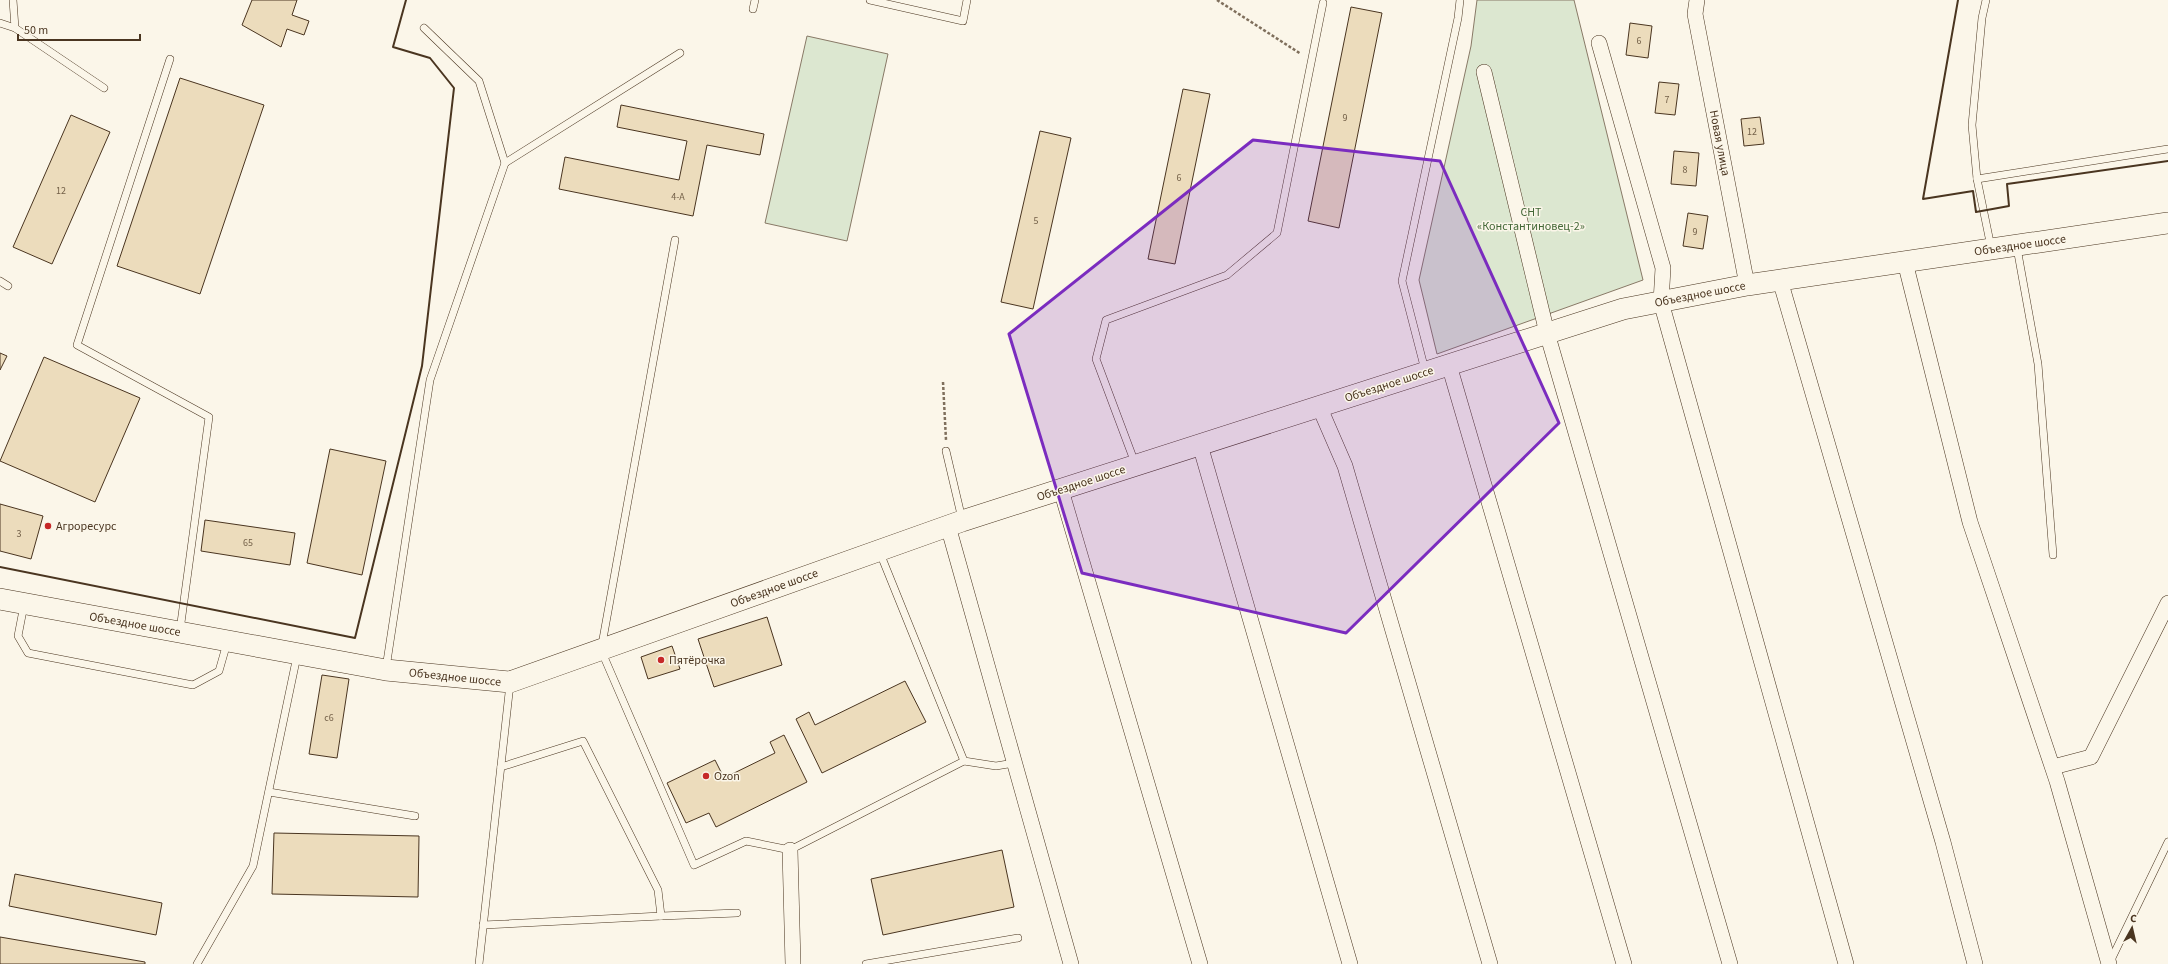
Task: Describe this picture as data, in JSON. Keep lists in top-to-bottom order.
{
  "streets": {
    "main road": ["Объездное шоссе"],
    "street": ["Новая улица"]
  },
  "crossings": [
    ["Новая улица", "Объездное шоссе"]
  ],
  "parks": ["СНТ «Константиновец-2»"],
  "places": ["Агроресурс", "Пятёрочка", "Ozon"],
  "house_numbers": [
    "6",
    "7",
    "9",
    "12",
    "8",
    "6",
    "12",
    "4-А",
    "5",
    "9",
    "3",
    "65",
    "с6"
  ],
  "scale_bar": "50 m",
  "north": "top"
}
